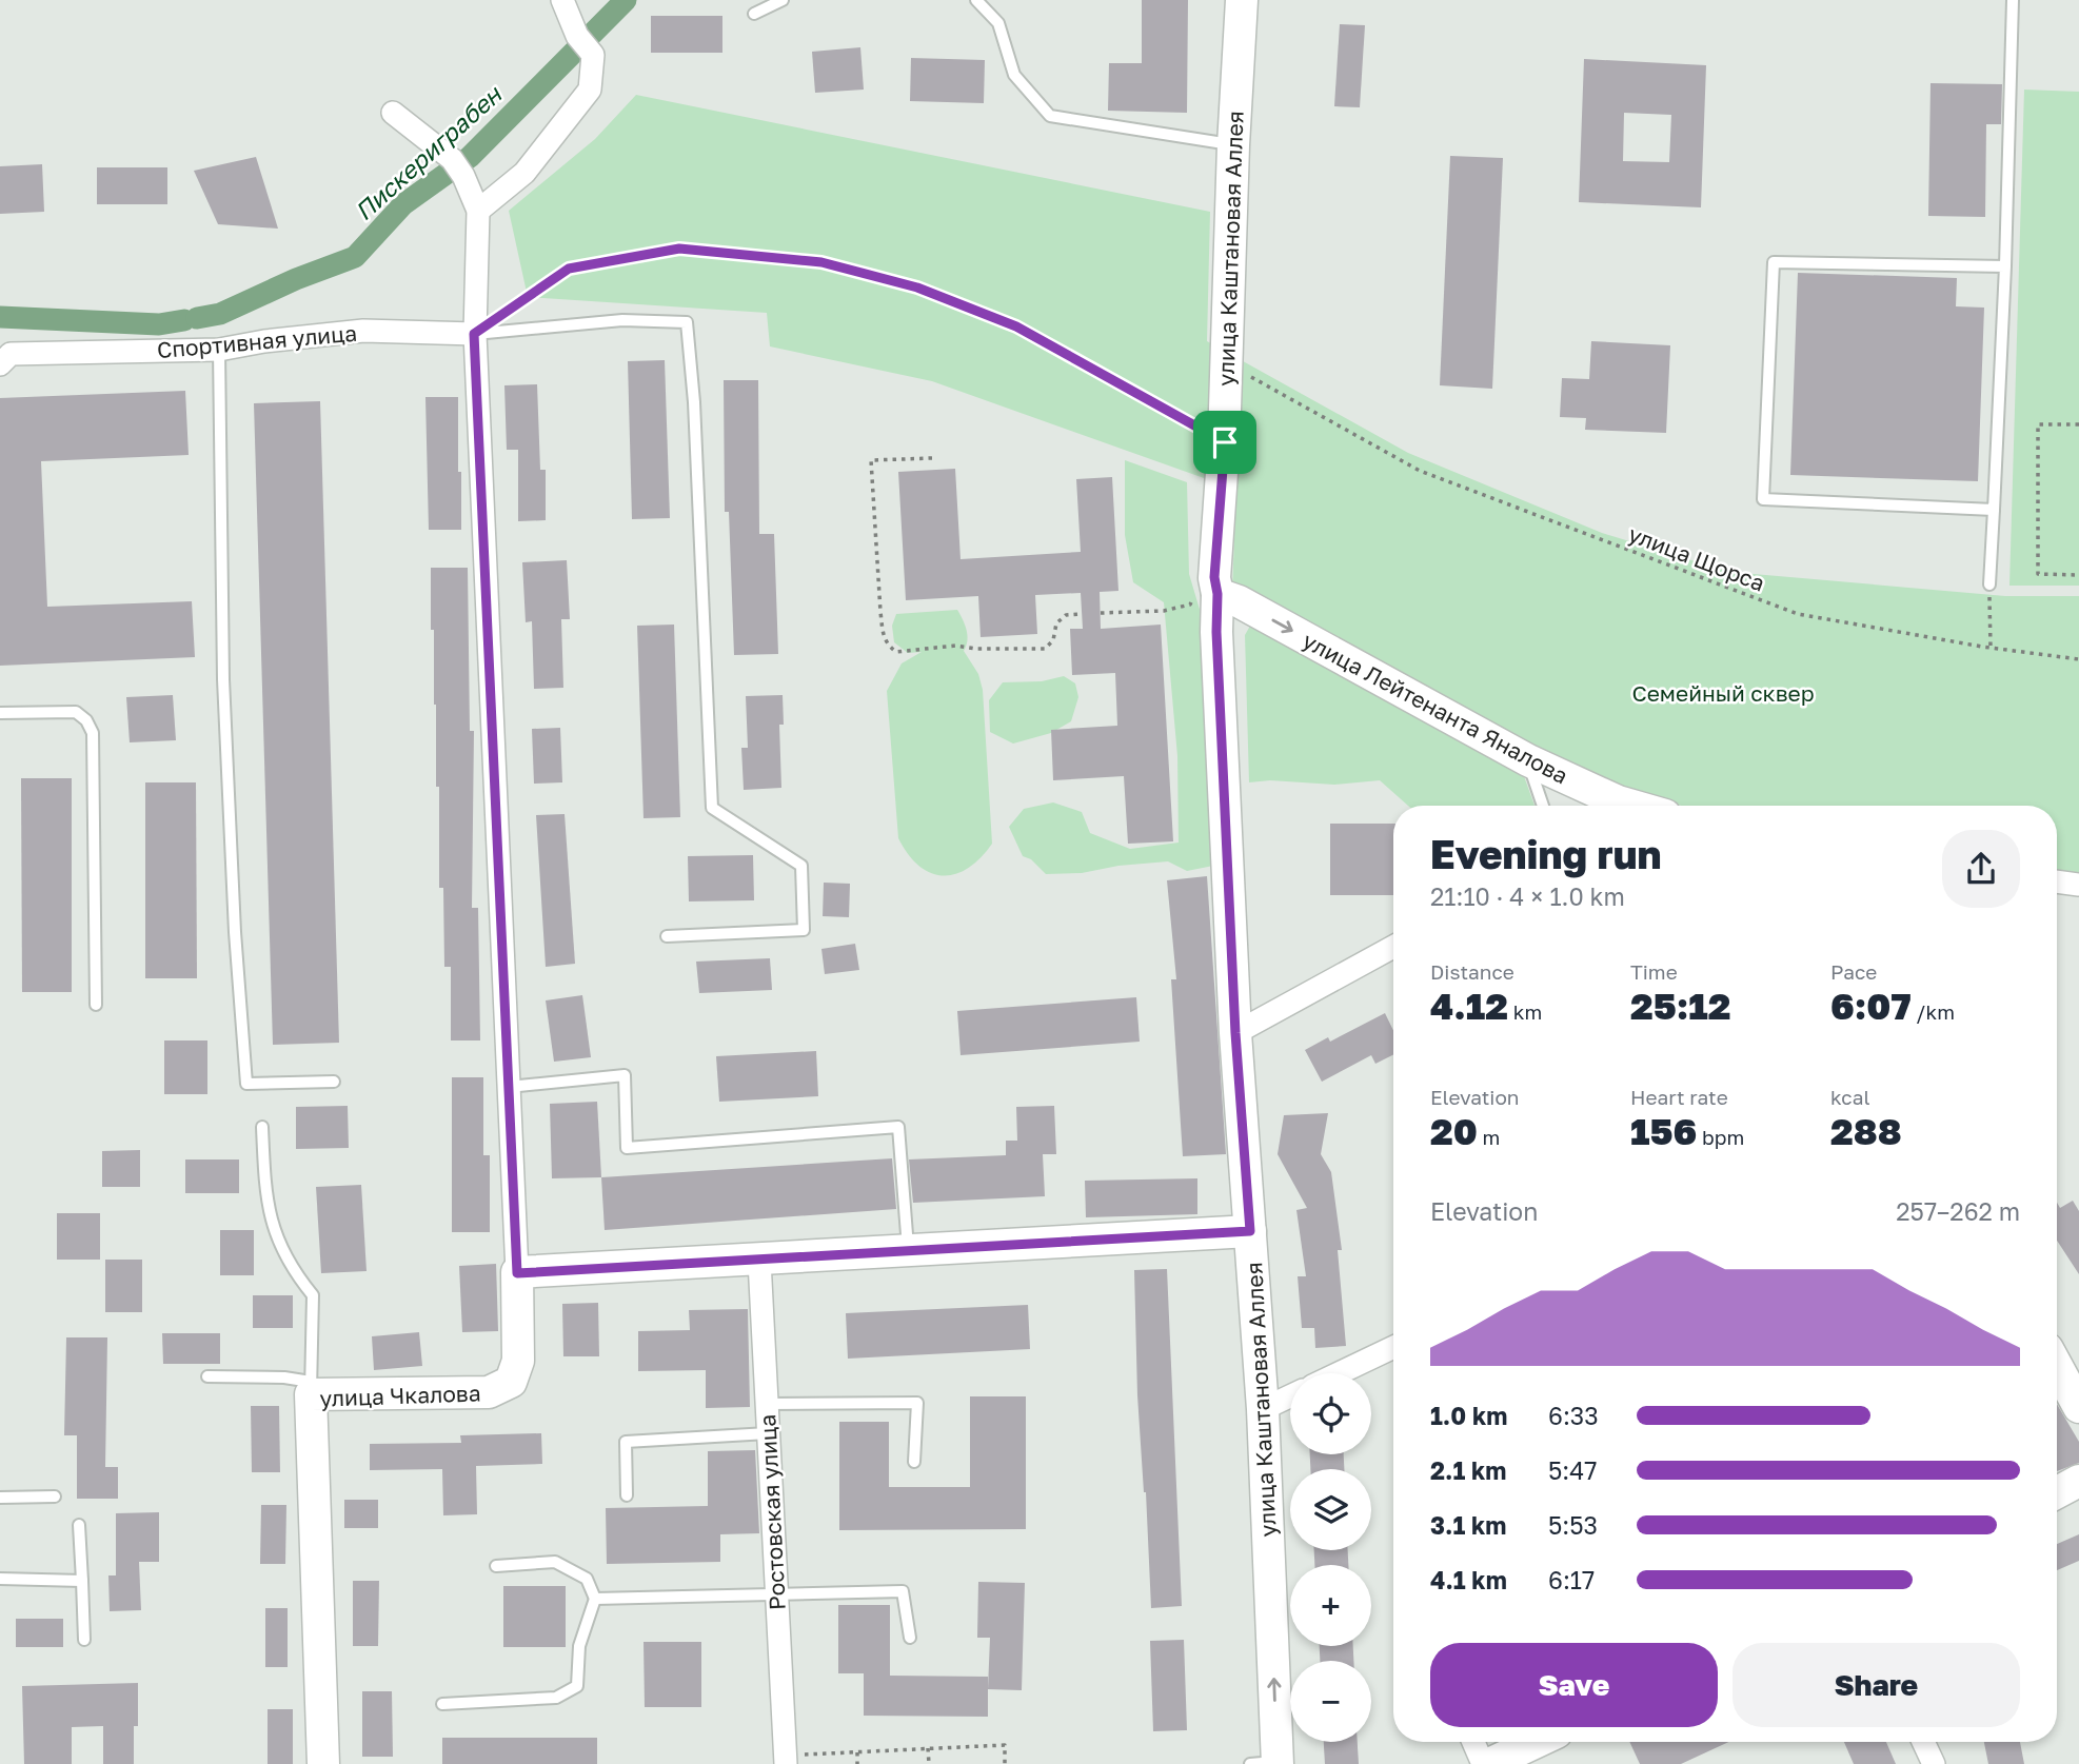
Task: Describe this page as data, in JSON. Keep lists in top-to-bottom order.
{
  "streets": {
    "street": [
      "улица Каштановая Аллея",
      "Спортивная улица",
      "улица Лейтенанта Яналова",
      "улица Чкалова",
      "Ростовская улица"
    ],
    "path": ["улица Щорса"]
  },
  "crossings": [
    ["улица Каштановая Аллея", "улица Лейтенанта Яналова"],
    ["Спортивная улица", "улица Чкалова"]
  ],
  "one_way": ["улица Лейтенанта Яналова"],
  "water": ["Пискериграбен"],
  "parks": ["Семейный сквер"],
  "page": {
    "heading": ["Evening run", "21:10 · 4 × 1.0 km"],
    "stats": [
      ["Distance", "4.12 km"],
      ["Time", "25:12"],
      ["Pace", "6:07 /km"],
      ["Elevation", "20 m"],
      ["Heart rate", "156 bpm"],
      ["kcal", "288"]
    ],
    "chart": ["Elevation", "257–262 m"],
    "map_buttons": ["+", "−"],
    "list": [
      {
        "name": "1.0 km",
        "note": "6:33"
      },
      {
        "name": "2.1 km",
        "note": "5:47"
      },
      {
        "name": "3.1 km",
        "note": "5:53"
      },
      {
        "name": "4.1 km",
        "note": "6:17"
      }
    ],
    "buttons": ["Save", "Share"]
  }
}
